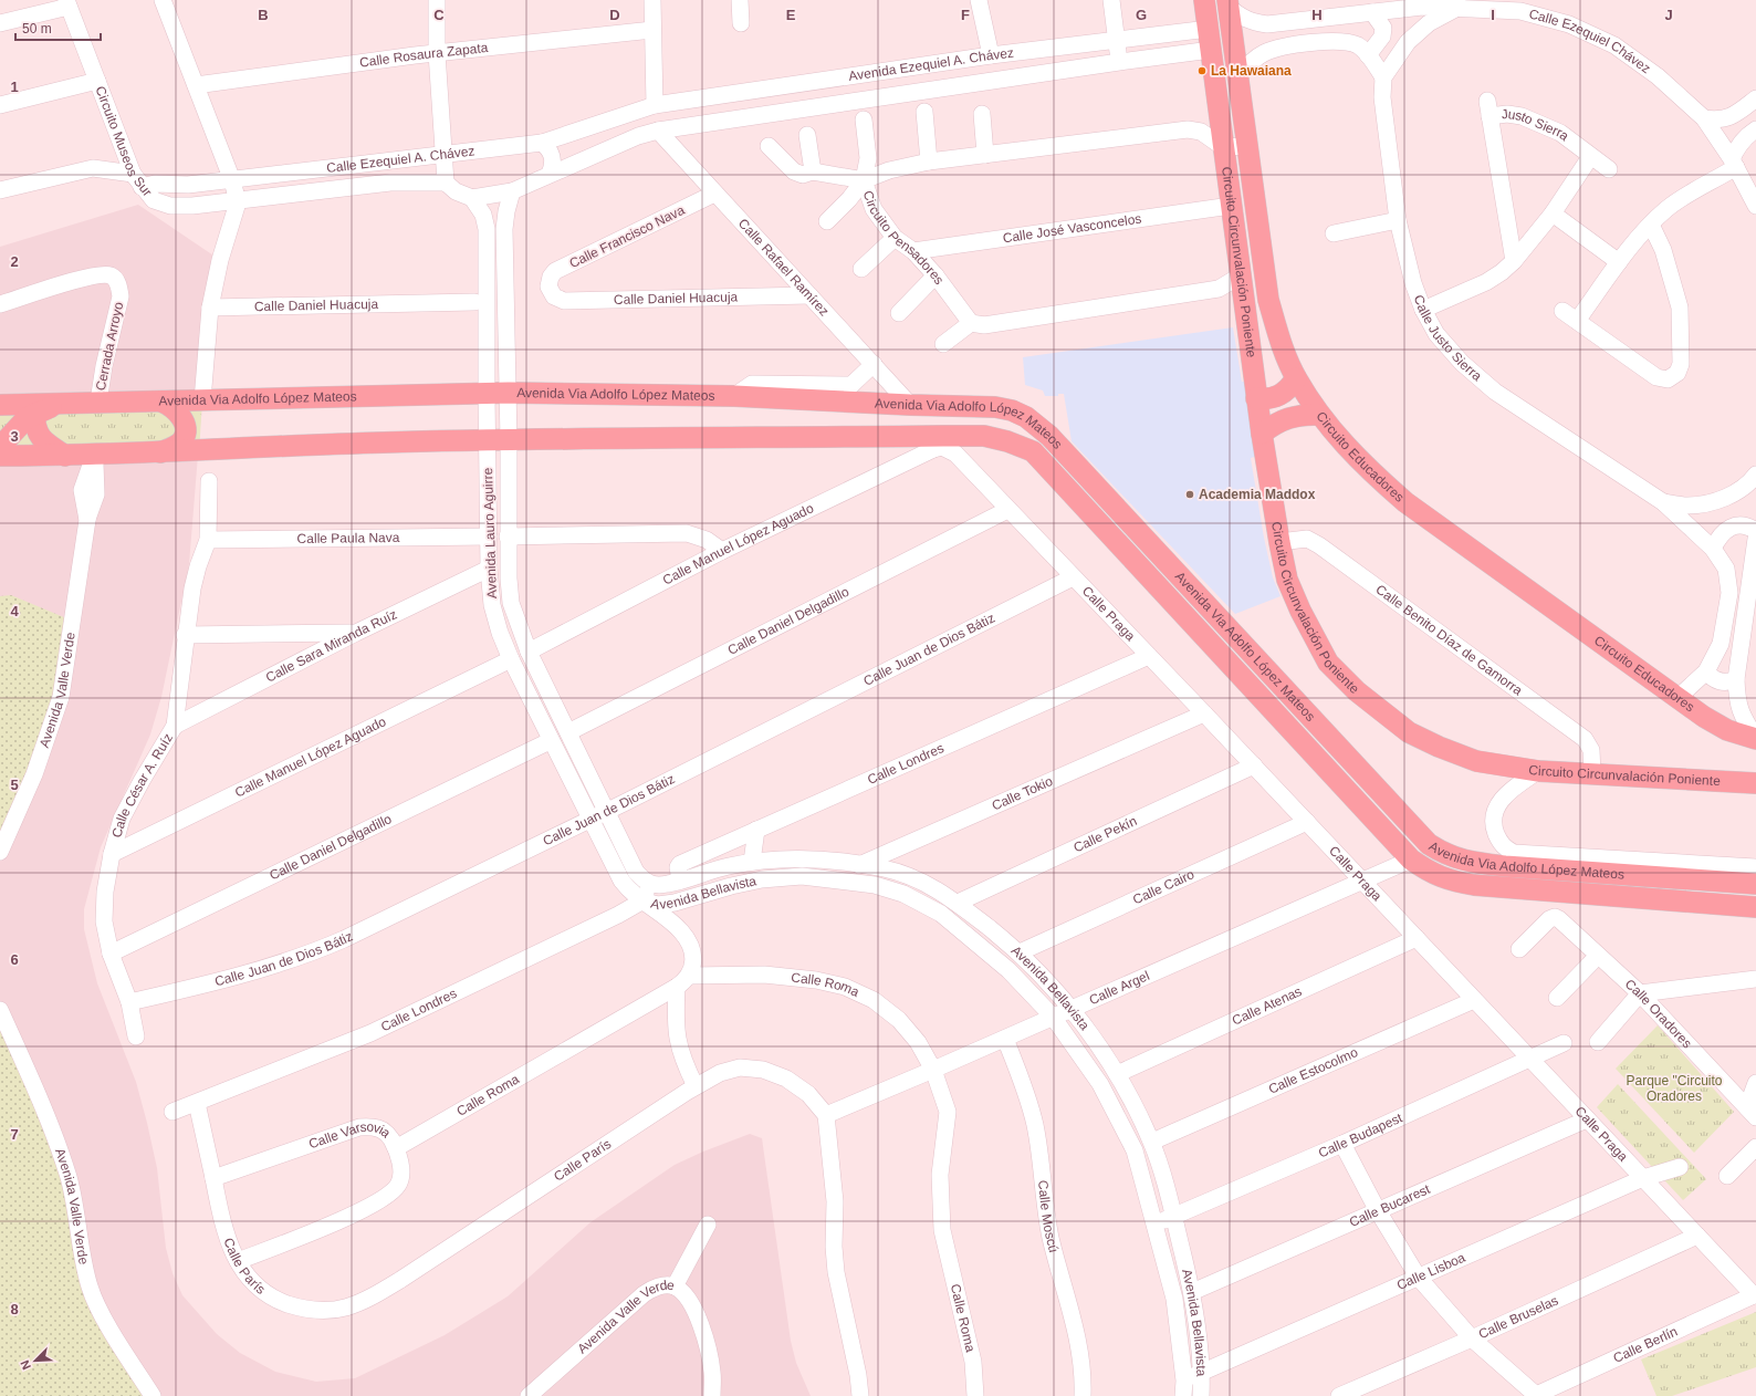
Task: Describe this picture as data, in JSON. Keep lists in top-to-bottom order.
{
  "streets": {
    "main road": ["Circuito Circunvalación Poniente", "Avenida Via Adolfo López Mateos", "Circuito Educadores"],
    "street": [
      "Calle Ezequiel Chávez",
      "Calle Rosaura Zapata",
      "Avenida Ezequiel A. Chávez",
      "Justo Sierra",
      "Circuito Museos Sur",
      "Calle Ezequiel A. Chávez",
      "Calle José Vasconcelos",
      "Calle Francisco Nava",
      "Circuito Pensadores",
      "Calle Rafael Ramírez",
      "Calle Daniel Huacuja",
      "Calle Justo Sierra",
      "Cerrada Arroyo",
      "Avenida Lauro Aguirre",
      "Calle Paula Nava",
      "Calle Manuel López Aguado",
      "Calle Praga",
      "Calle Daniel Delgadillo",
      "Calle Benito Díaz de Gamorra",
      "Calle Sara Miranda Ruíz",
      "Calle Juan de Dios Bátiz",
      "Avenida Valle Verde",
      "Calle Londres",
      "Calle César A. Ruíz",
      "Calle Tokio",
      "Calle Pekín",
      "Calle Cairo",
      "Avenida Bellavista",
      "Calle Roma",
      "Calle Argel",
      "Calle Atenas",
      "Calle Oradores",
      "Calle Estocolmo",
      "Calle Budapest",
      "Calle Varsovia",
      "Calle París",
      "Calle Bucarest",
      "Calle Moscú",
      "Calle Lisboa",
      "Calle Bruselas",
      "Calle Berlín"
    ]
  },
  "crossings": [
    ["Calle Ezequiel Chávez", "Calle Justo Sierra"],
    ["Calle Ezequiel Chávez", "Circuito Educadores"],
    ["Avenida Ezequiel A. Chávez", "Calle Ezequiel A. Chávez"],
    ["Avenida Ezequiel A. Chávez", "Circuito Circunvalación Poniente"],
    ["Avenida Ezequiel A. Chávez", "Calle Rafael Ramírez"],
    ["Circuito Museos Sur", "Calle Ezequiel A. Chávez"],
    ["Calle José Vasconcelos", "Circuito Pensadores"],
    ["Calle José Vasconcelos", "Circuito Circunvalación Poniente"],
    ["Calle Francisco Nava", "Calle Rafael Ramírez"],
    ["Calle Francisco Nava", "Calle Daniel Huacuja"],
    ["Circuito Pensadores", "Circuito Circunvalación Poniente"],
    ["Circuito Circunvalación Poniente", "Calle Benito Díaz de Gamorra"],
    ["Calle Rafael Ramírez", "Calle Daniel Huacuja"],
    ["Calle Rafael Ramírez", "Avenida Via Adolfo López Mateos"],
    ["Calle Justo Sierra", "Circuito Educadores"],
    ["Cerrada Arroyo", "Avenida Via Adolfo López Mateos"],
    ["Avenida Via Adolfo López Mateos", "Avenida Lauro Aguirre"],
    ["Avenida Via Adolfo López Mateos", "Calle Manuel López Aguado"],
    ["Avenida Via Adolfo López Mateos", "Calle Praga"],
    ["Avenida Via Adolfo López Mateos", "Avenida Valle Verde"],
    ["Avenida Via Adolfo López Mateos", "Calle Argel"],
    ["Avenida Lauro Aguirre", "Calle Paula Nava"],
    ["Avenida Lauro Aguirre", "Calle Manuel López Aguado"],
    ["Avenida Lauro Aguirre", "Calle Daniel Delgadillo"],
    ["Avenida Lauro Aguirre", "Calle Sara Miranda Ruíz"],
    ["Avenida Lauro Aguirre", "Calle Juan de Dios Bátiz"],
    ["Avenida Lauro Aguirre", "Calle Londres"],
    ["Avenida Lauro Aguirre", "Avenida Bellavista"],
    ["Avenida Lauro Aguirre", "Calle Roma"],
    ["Calle Paula Nava", "Calle César A. Ruíz"],
    ["Calle Manuel López Aguado", "Calle Praga"],
    ["Calle Manuel López Aguado", "Calle César A. Ruíz"],
    ["Calle Praga", "Calle Daniel Delgadillo"],
    ["Calle Praga", "Calle Juan de Dios Bátiz"],
    ["Calle Praga", "Calle Londres"],
    ["Calle Praga", "Calle Tokio"],
    ["Calle Praga", "Calle Pekín"],
    ["Calle Praga", "Calle Cairo"],
    ["Calle Praga", "Calle Argel"],
    ["Calle Praga", "Calle Atenas"],
    ["Calle Praga", "Calle Estocolmo"],
    ["Calle Praga", "Calle Budapest"],
    ["Calle Praga", "Calle Bucarest"],
    ["Calle Praga", "Calle Lisboa"],
    ["Calle Praga", "Calle Bruselas"],
    ["Calle Praga", "Calle Berlín"],
    ["Calle Daniel Delgadillo", "Calle César A. Ruíz"],
    ["Calle Sara Miranda Ruíz", "Calle César A. Ruíz"],
    ["Calle Juan de Dios Bátiz", "Calle César A. Ruíz"],
    ["Calle Londres", "Avenida Bellavista"],
    ["Calle Londres", "Calle París"],
    ["Calle Tokio", "Avenida Bellavista"],
    ["Calle Pekín", "Avenida Bellavista"],
    ["Calle Cairo", "Avenida Bellavista"],
    ["Avenida Bellavista", "Calle Argel"],
    ["Avenida Bellavista", "Calle Atenas"],
    ["Avenida Bellavista", "Calle Estocolmo"],
    ["Avenida Bellavista", "Calle Budapest"],
    ["Avenida Bellavista", "Calle Bucarest"],
    ["Avenida Bellavista", "Calle Lisboa"],
    ["Calle Roma", "Calle Argel"],
    ["Calle Roma", "Calle Varsovia"],
    ["Calle Argel", "Calle París"],
    ["Calle Argel", "Calle Moscú"],
    ["Calle Varsovia", "Calle París"]
  ],
  "parks": ["Parque \"Circuito Oradores"],
  "places": ["La Hawaiana", "Academia Maddox"],
  "scale_bar": "50 m",
  "north": "bottom left",
  "grid": {
    "columns": [
      "B",
      "C",
      "D",
      "E",
      "F",
      "G",
      "H",
      "I",
      "J"
    ],
    "rows": [
      "1",
      "2",
      "3",
      "4",
      "5",
      "6",
      "7",
      "8"
    ]
  }
}
